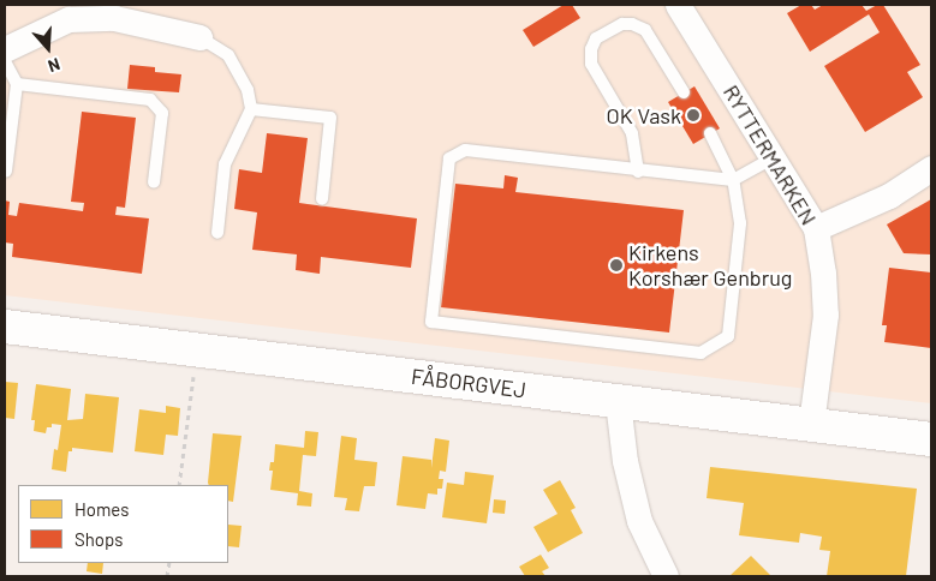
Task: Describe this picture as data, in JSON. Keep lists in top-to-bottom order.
{
  "streets": {
    "street": ["RYTTERMARKEN", "FÅBORGVEJ"]
  },
  "crossings": [
    ["RYTTERMARKEN", "FÅBORGVEJ"]
  ],
  "places": ["OK Vask", "Kirkens Korshær Genbrug"],
  "legend": ["Homes", "Shops"],
  "north": "bottom"
}
